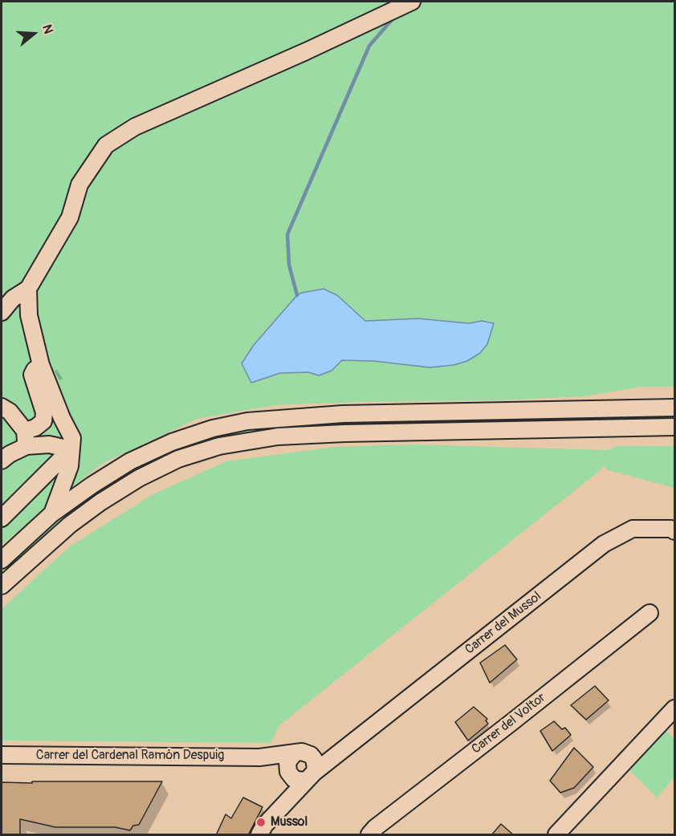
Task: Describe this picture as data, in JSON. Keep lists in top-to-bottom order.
{
  "streets": {
    "street": ["Carrer del Mussol", "Carrer del Voltor", "Carrer del Cardenal Ramón Despuig"]
  },
  "crossings": [
    ["Carrer del Mussol", "Carrer del Cardenal Ramón Despuig"]
  ],
  "places": ["Mussol"],
  "north": "right"
}
